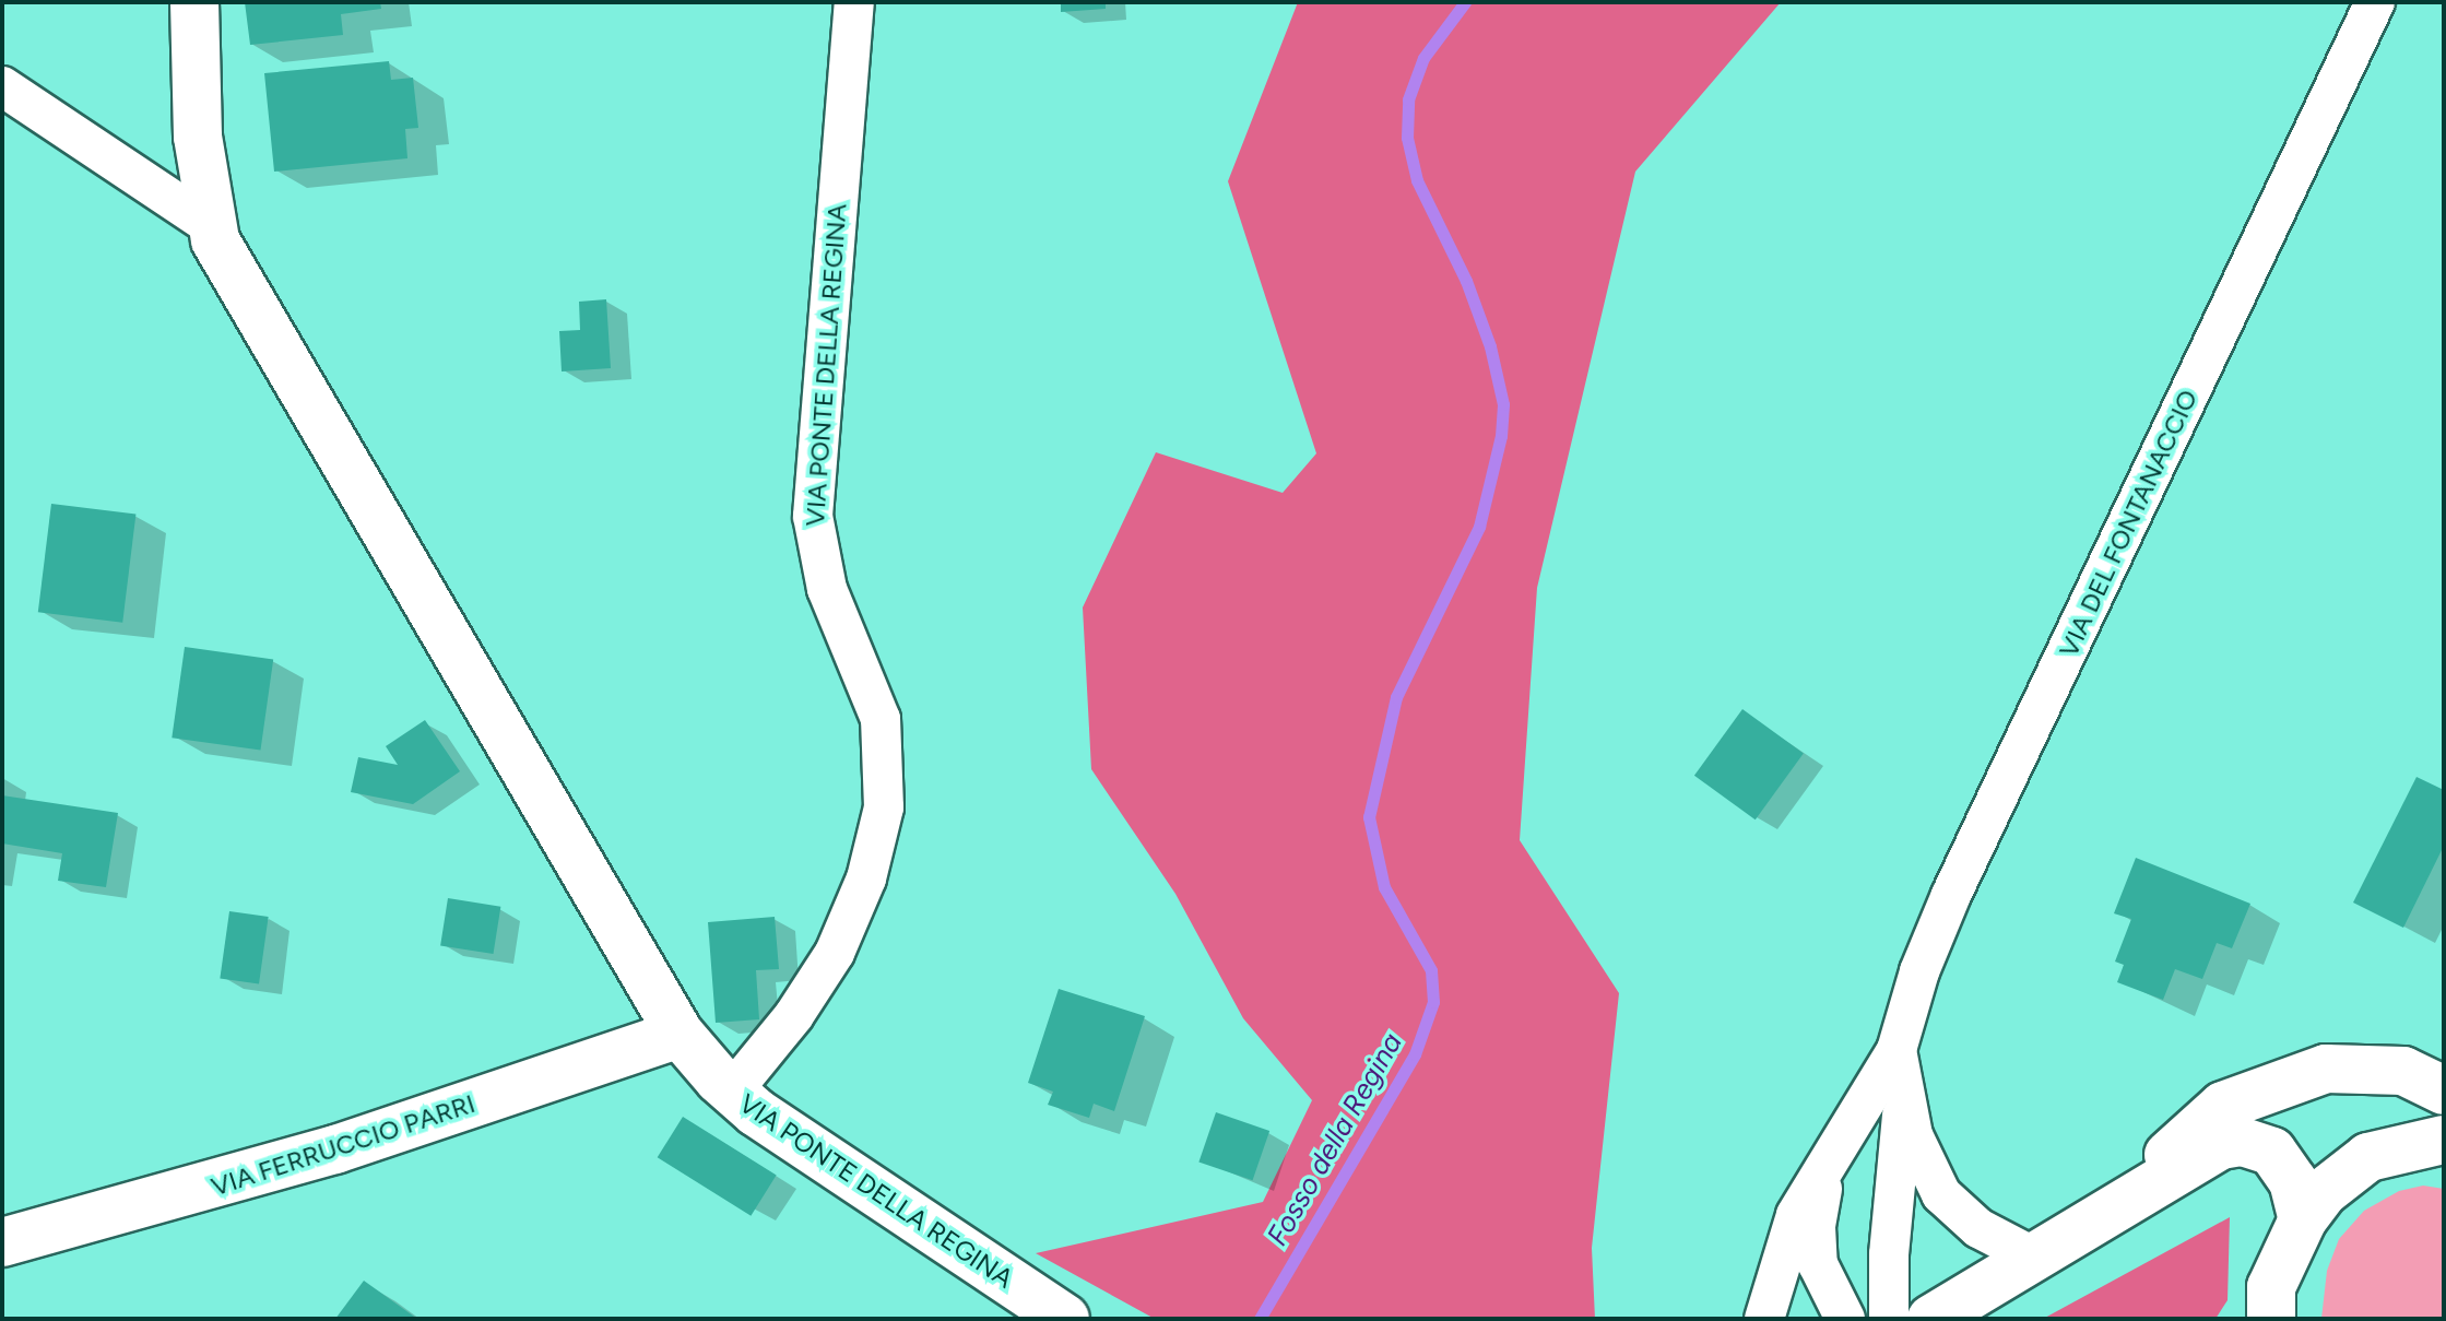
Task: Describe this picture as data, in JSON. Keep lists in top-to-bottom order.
{
  "streets": {
    "street": ["VIA PONTE DELLA REGINA", "VIA DEL FONTANACCIO", "VIA FERRUCCIO PARRI"]
  },
  "crossings": [
    ["VIA PONTE DELLA REGINA", "VIA FERRUCCIO PARRI"]
  ],
  "water": ["Fosso della Regina"]
}
